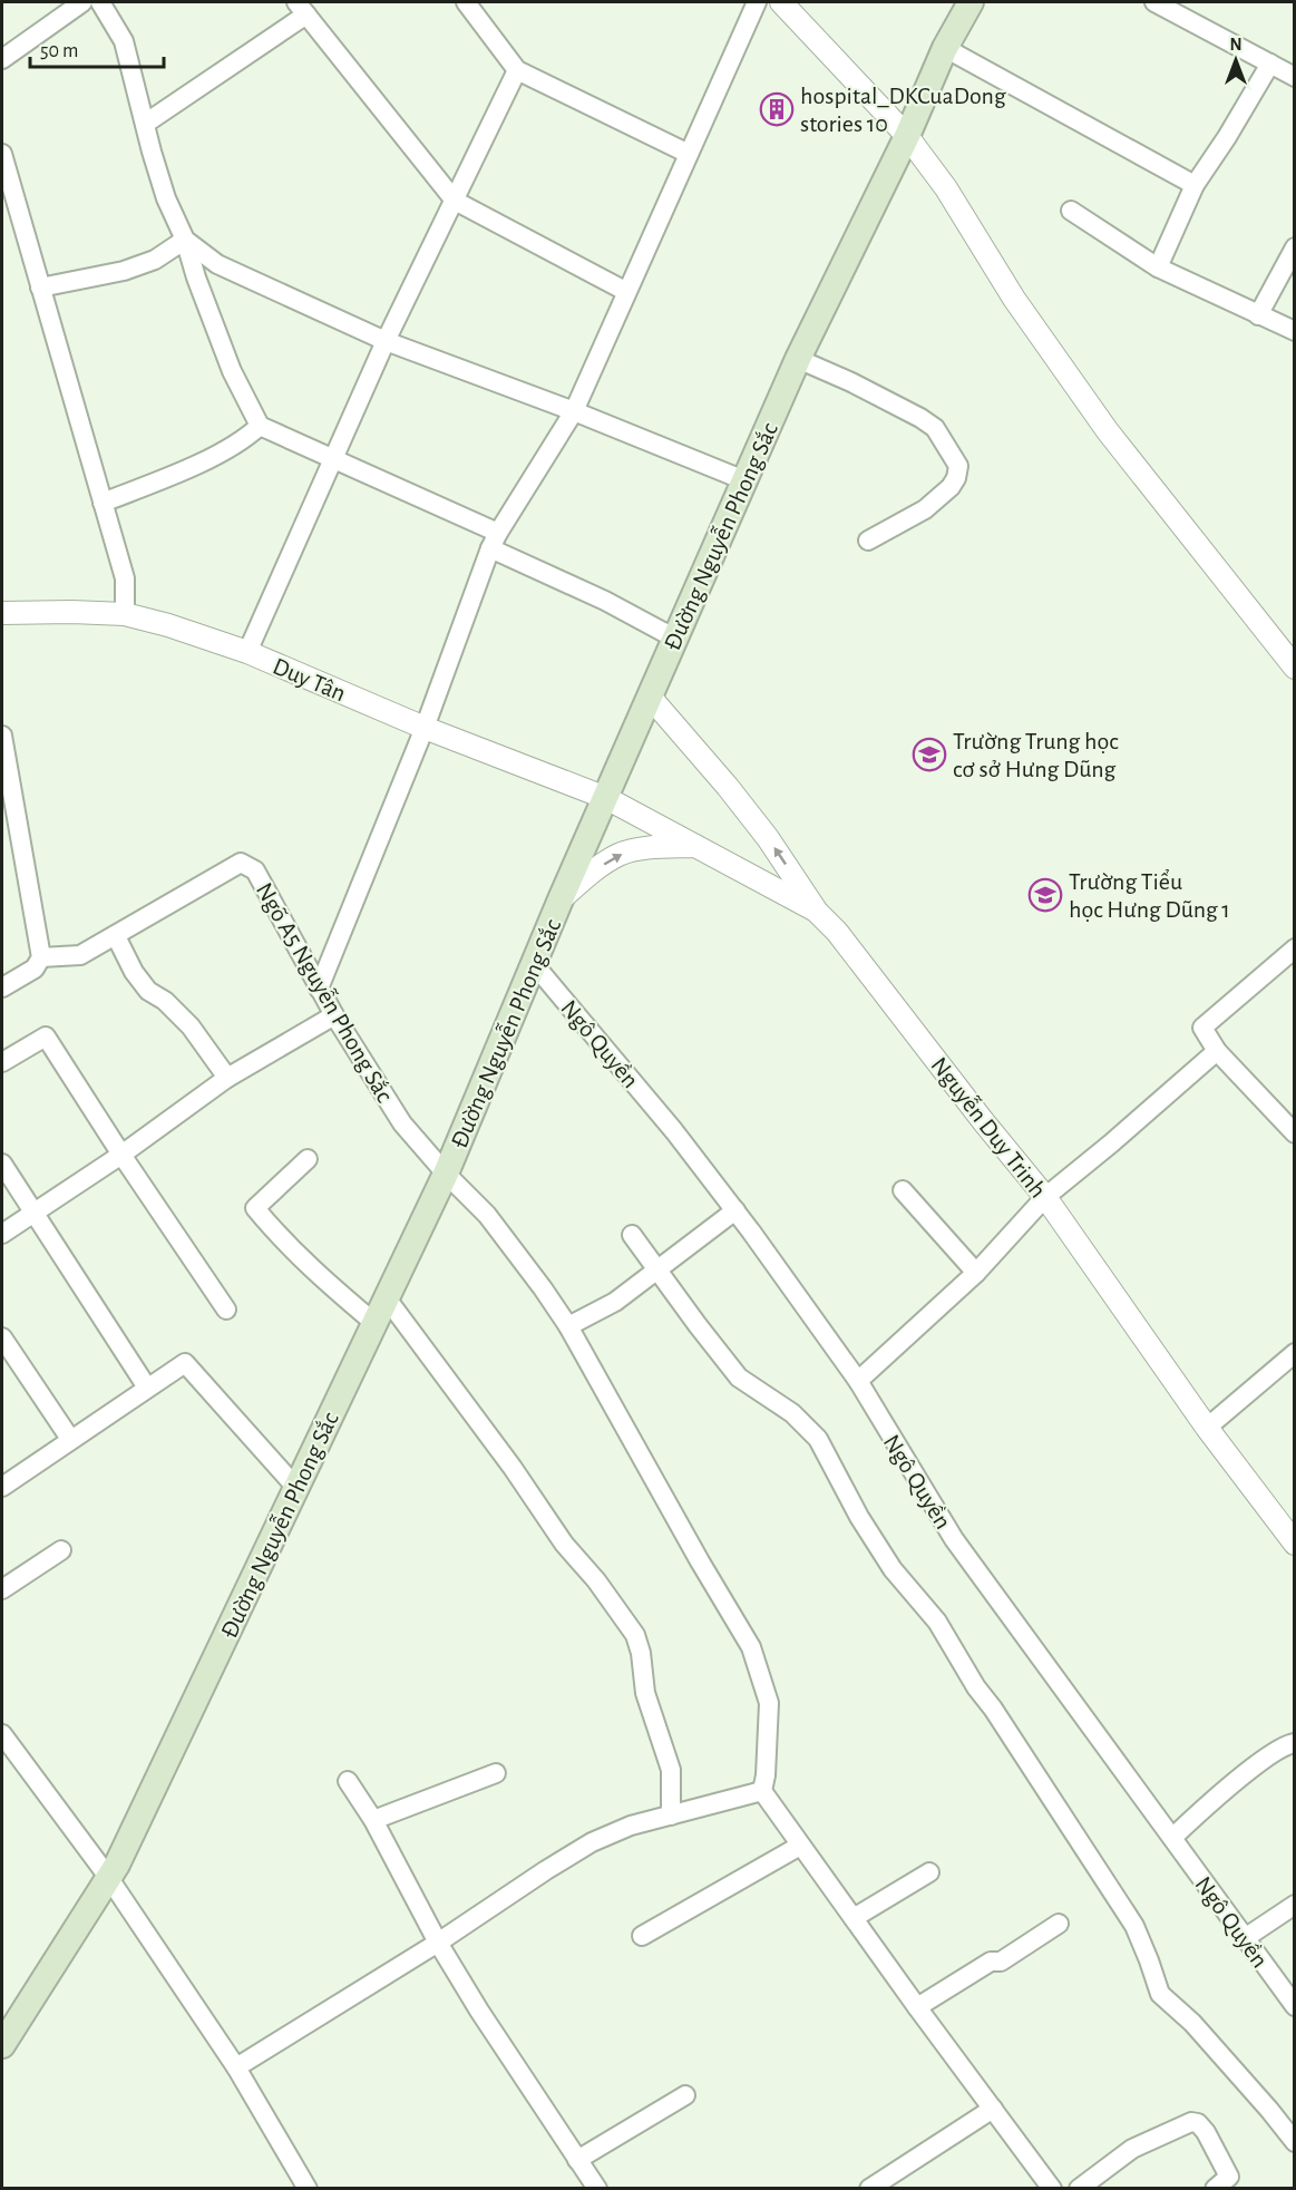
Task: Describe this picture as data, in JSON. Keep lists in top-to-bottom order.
{
  "streets": {
    "main road": ["Đường Nguyễn Phong Sắc"],
    "street": [
      "Duy Tân",
      "Ngõ A5 Nguyễn Phong Sắc",
      "Ngô Quyền",
      "Nguyễn Duy Trinh"
    ]
  },
  "crossings": [
    ["Đường Nguyễn Phong Sắc", "Duy Tân"],
    ["Đường Nguyễn Phong Sắc", "Ngõ A5 Nguyễn Phong Sắc"],
    ["Đường Nguyễn Phong Sắc", "Ngô Quyền"],
    ["Đường Nguyễn Phong Sắc", "Nguyễn Duy Trinh"],
    ["Duy Tân", "Nguyễn Duy Trinh"]
  ],
  "places": {
    "building": ["hospital_DKCuaDong stories 10"],
    "school or university": ["Trường Trung học cơ sở Hưng Dũng", "Trường Tiểu học Hưng Dũng 1"]
  },
  "scale_bar": "50 m",
  "north": "top"
}
